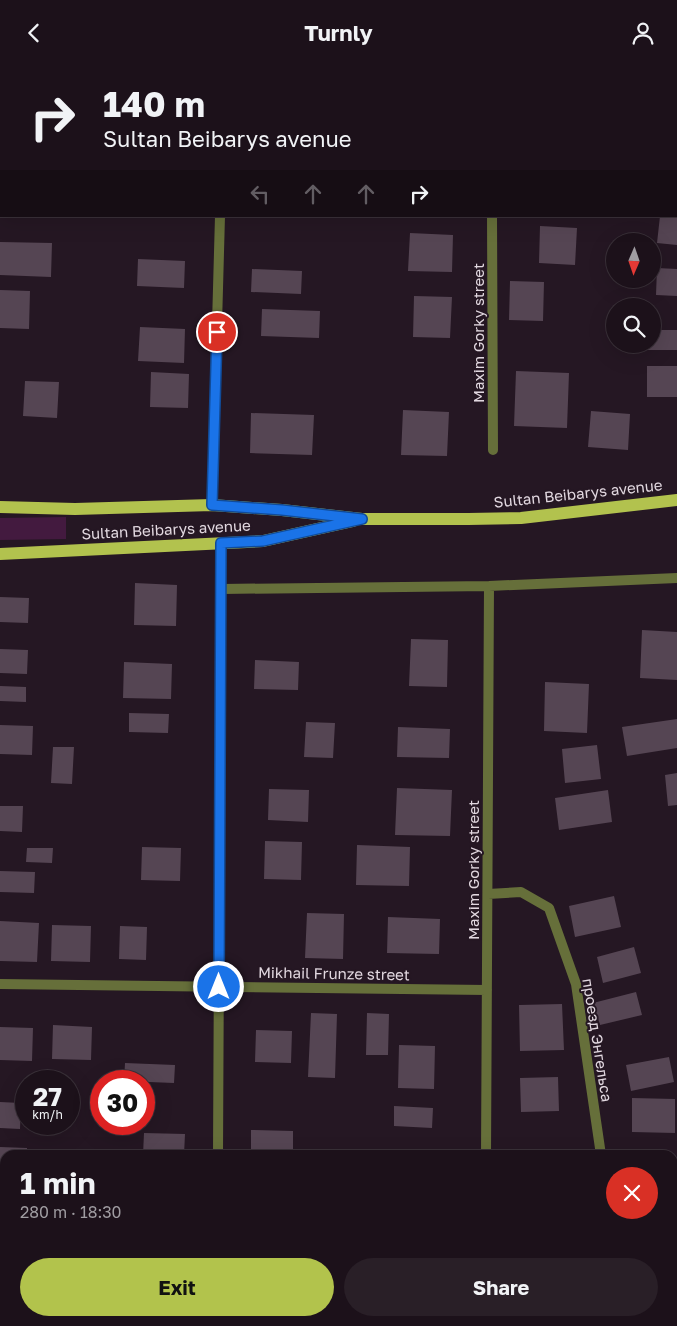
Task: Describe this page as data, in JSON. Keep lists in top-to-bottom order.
{
  "streets": {
    "main road": ["Sultan Beibarys avenue"],
    "street": ["Maxim Gorky street", "Mikhail Frunze street", "проезд Энгельса"]
  },
  "crossings": [
    ["Maxim Gorky street", "Mikhail Frunze street"],
    ["Maxim Gorky street", "проезд Энгельса"]
  ],
  "north": "bottom",
  "page": {
    "header": "Turnly",
    "turn": ["140 m", "Sultan Beibarys avenue"],
    "speed": "27 km/h",
    "limit": "30",
    "heading": ["1 min", "280 m · 18:30"],
    "buttons": ["Exit", "Share"]
  }
}
